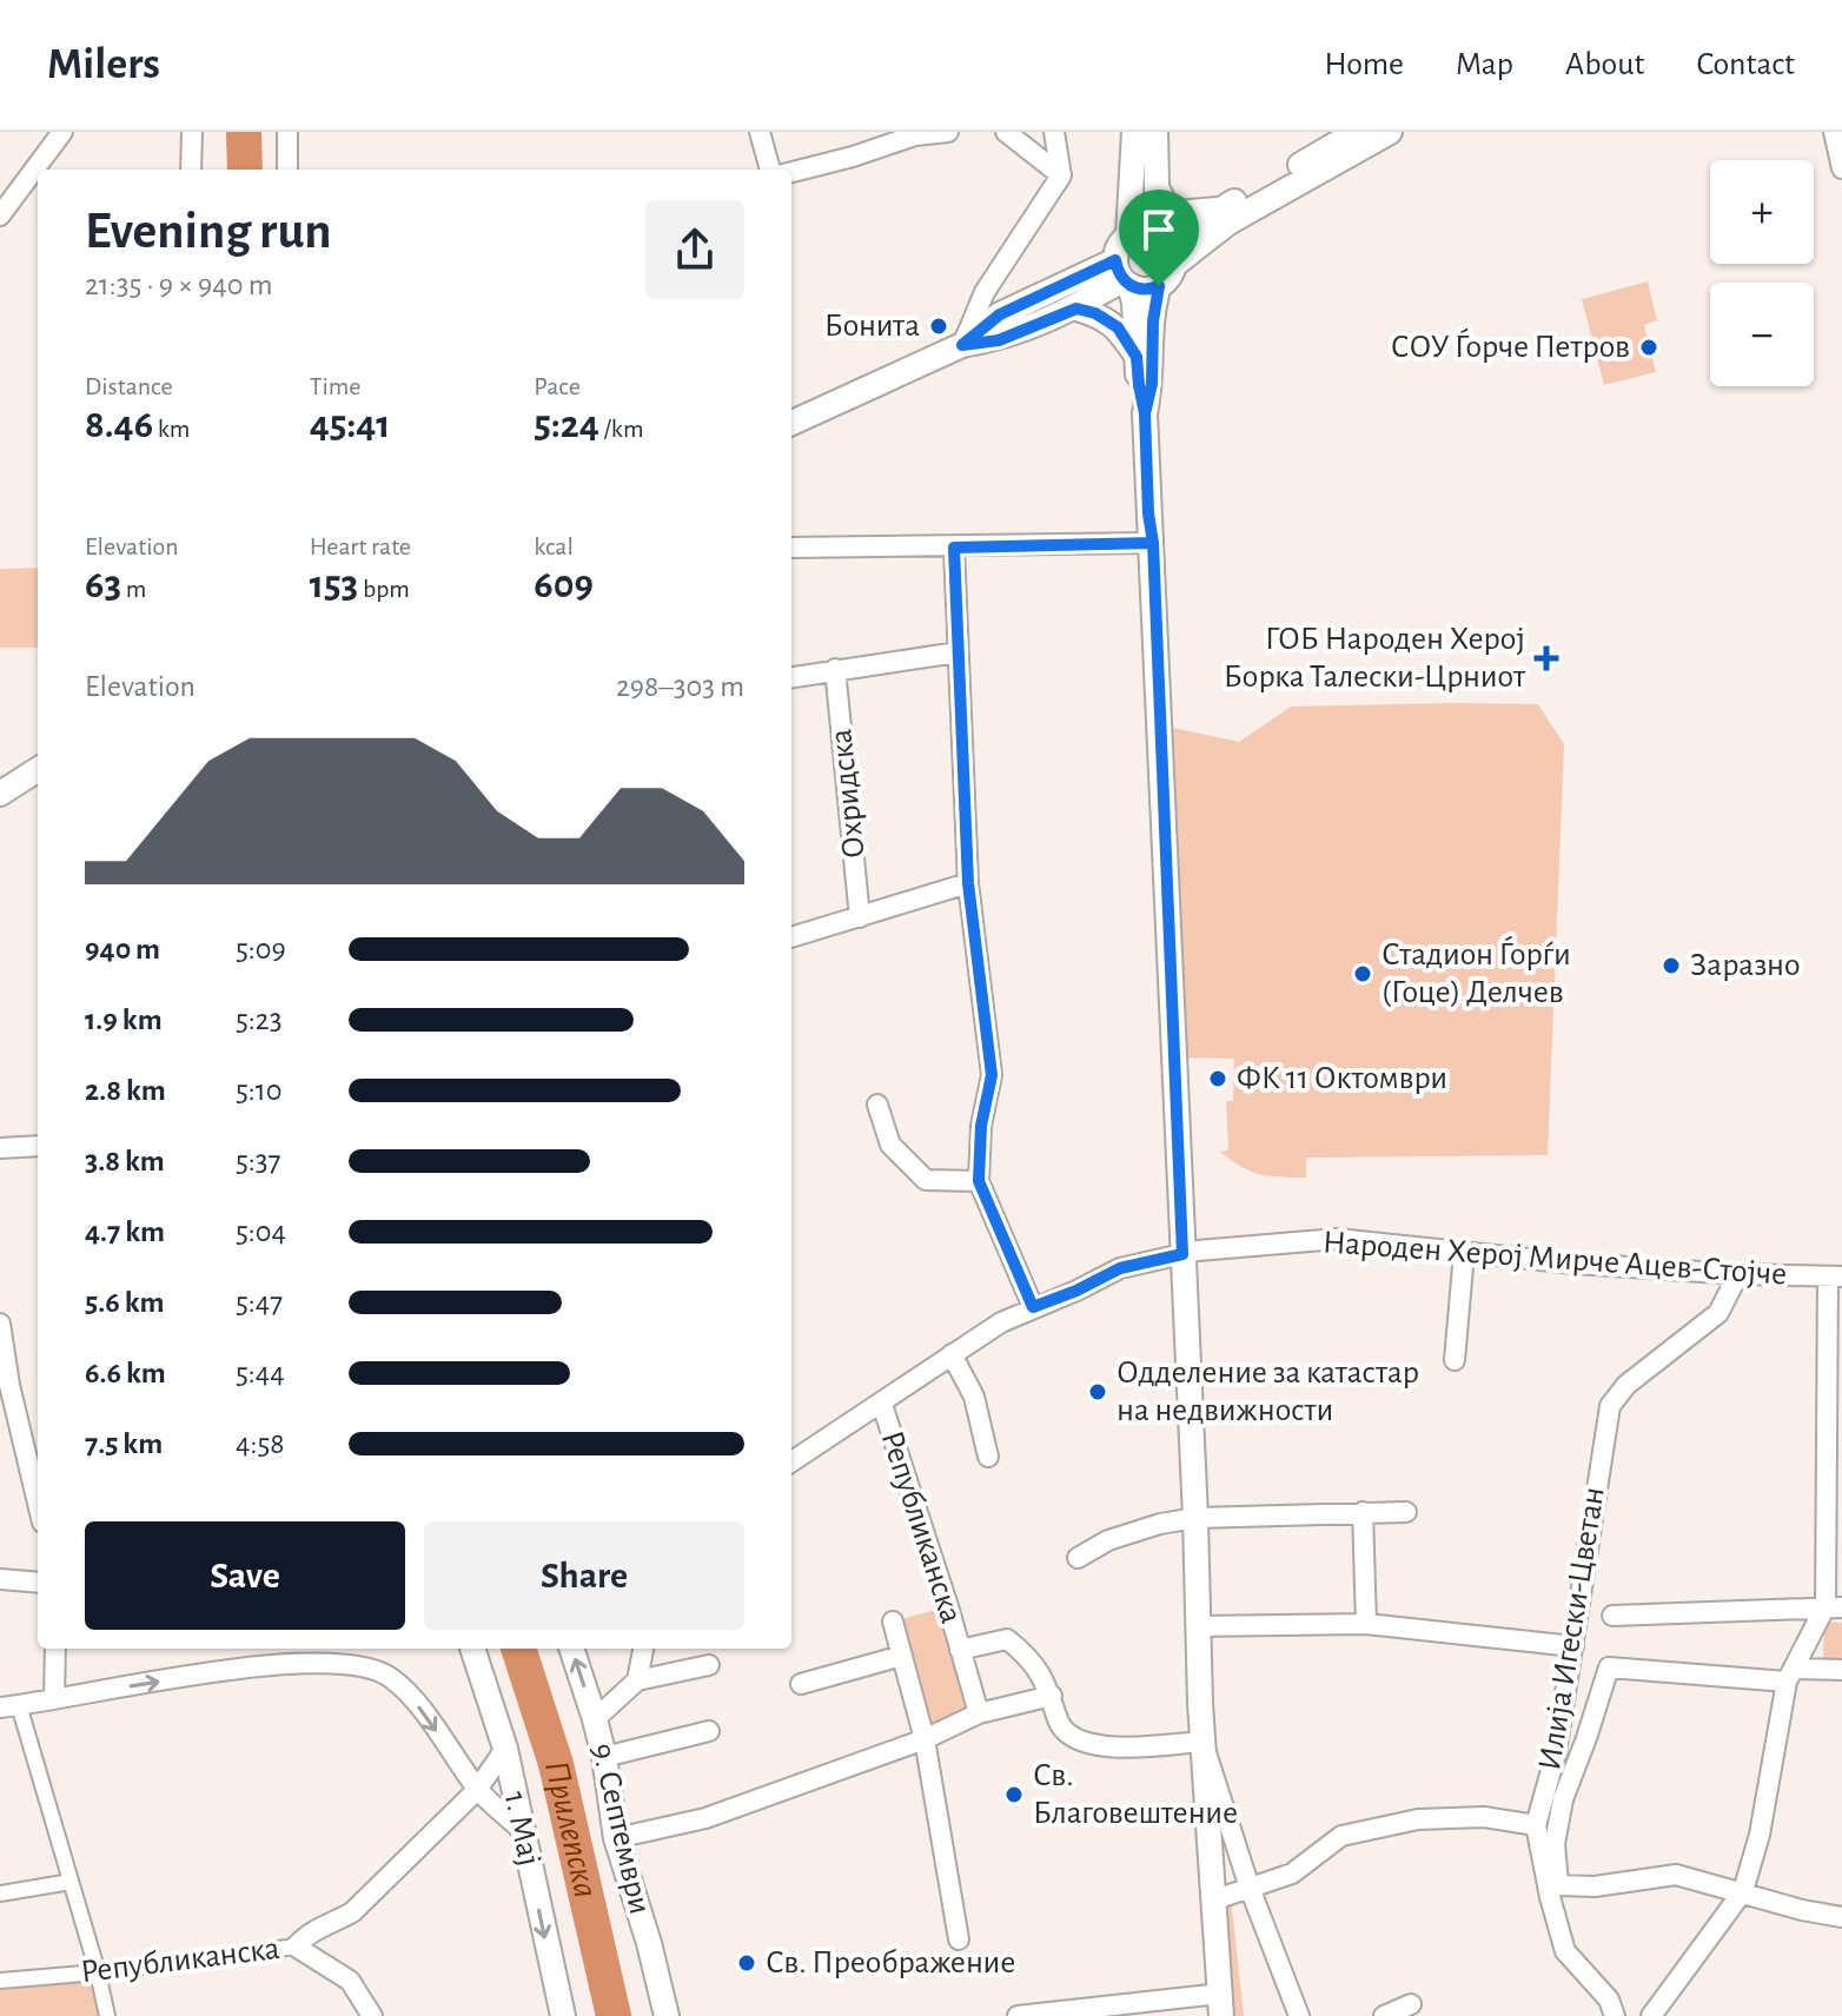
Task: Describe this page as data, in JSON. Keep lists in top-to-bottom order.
{
  "streets": {
    "street": [
      "Охридска",
      "Народен Херој Мирче Ацев-Стојче",
      "Републиканска",
      "Илија Игески-Цветан",
      "1. Мај",
      "9. Септември"
    ]
  },
  "crossings": [
    ["Народен Херој Мирче Ацев-Стојче", "Републиканска"],
    ["Народен Херој Мирче Ацев-Стојче", "Илија Игески-Цветан"],
    ["Републиканска", "1. Мај"]
  ],
  "one_way": ["1. Мај"],
  "water": ["Прилепска"],
  "places": {
    "other": [
      "Бонита",
      "СОУ Ѓорче Петров",
      "Заразно",
      "Стадион Ѓорѓи (Гоце) Делчев",
      "ФК 11 Октомври",
      "Одделение за катастар на недвижности",
      "Св. Благовештение",
      "Св. Преображение"
    ],
    "health": ["ГОБ Народен Херој Борка Талески-Црниот"]
  },
  "page": {
    "header": "Milers",
    "nav": [
      "Home",
      "Map",
      "About",
      "Contact"
    ],
    "map_buttons": ["+", "−"],
    "heading": ["Evening run", "21:35 · 9 × 940 m"],
    "stats": [
      ["Distance", "8.46 km"],
      ["Time", "45:41"],
      ["Pace", "5:24 /km"],
      ["Elevation", "63 m"],
      ["Heart rate", "153 bpm"],
      ["kcal", "609"]
    ],
    "chart": ["Elevation", "298–303 m"],
    "list": [
      {
        "name": "940 m",
        "note": "5:09"
      },
      {
        "name": "1.9 km",
        "note": "5:23"
      },
      {
        "name": "2.8 km",
        "note": "5:10"
      },
      {
        "name": "3.8 km",
        "note": "5:37"
      },
      {
        "name": "4.7 km",
        "note": "5:04"
      },
      {
        "name": "5.6 km",
        "note": "5:47"
      },
      {
        "name": "6.6 km",
        "note": "5:44"
      },
      {
        "name": "7.5 km",
        "note": "4:58"
      }
    ],
    "buttons": ["Save", "Share"]
  }
}
